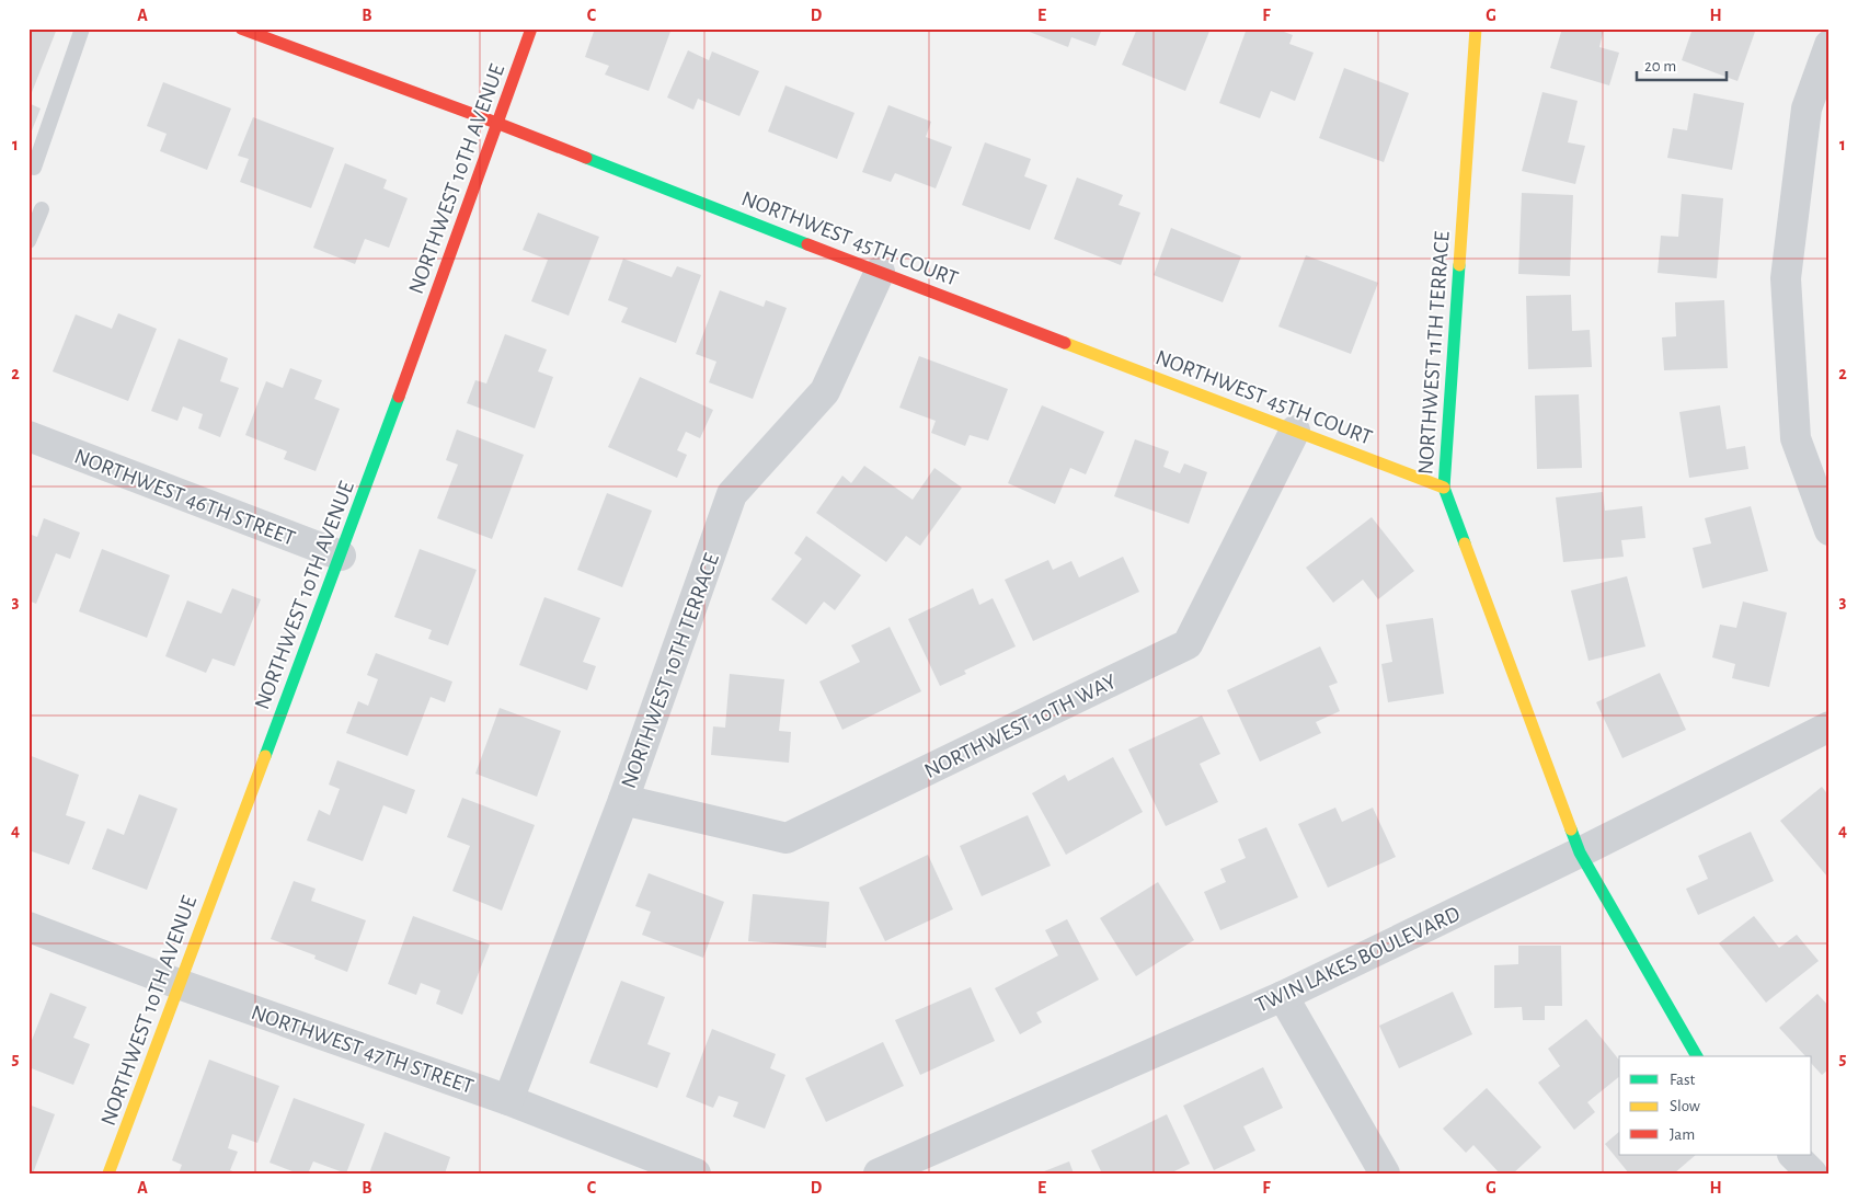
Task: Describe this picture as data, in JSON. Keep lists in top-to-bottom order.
{
  "streets": {
    "street": [
      "NORTHWEST 10TH AVENUE",
      "NORTHWEST 45TH COURT",
      "NORTHWEST 11TH TERRACE",
      "NORTHWEST 46TH STREET",
      "NORTHWEST 10TH TERRACE",
      "NORTHWEST 10TH WAY",
      "TWIN LAKES BOULEVARD",
      "NORTHWEST 47TH STREET"
    ]
  },
  "crossings": [
    ["NORTHWEST 10TH AVENUE", "NORTHWEST 45TH COURT"],
    ["NORTHWEST 10TH AVENUE", "NORTHWEST 46TH STREET"],
    ["NORTHWEST 10TH AVENUE", "NORTHWEST 47TH STREET"],
    ["NORTHWEST 45TH COURT", "NORTHWEST 11TH TERRACE"],
    ["NORTHWEST 45TH COURT", "NORTHWEST 10TH TERRACE"],
    ["NORTHWEST 45TH COURT", "NORTHWEST 10TH WAY"],
    ["NORTHWEST 11TH TERRACE", "TWIN LAKES BOULEVARD"],
    ["NORTHWEST 10TH TERRACE", "NORTHWEST 10TH WAY"],
    ["NORTHWEST 10TH TERRACE", "NORTHWEST 47TH STREET"]
  ],
  "legend": ["Fast", "Slow", "Jam"],
  "scale_bar": "20 m",
  "grid": {
    "columns": [
      "A",
      "B",
      "C",
      "D",
      "E",
      "F",
      "G",
      "H"
    ],
    "rows": [
      "1",
      "2",
      "3",
      "4",
      "5"
    ]
  }
}
